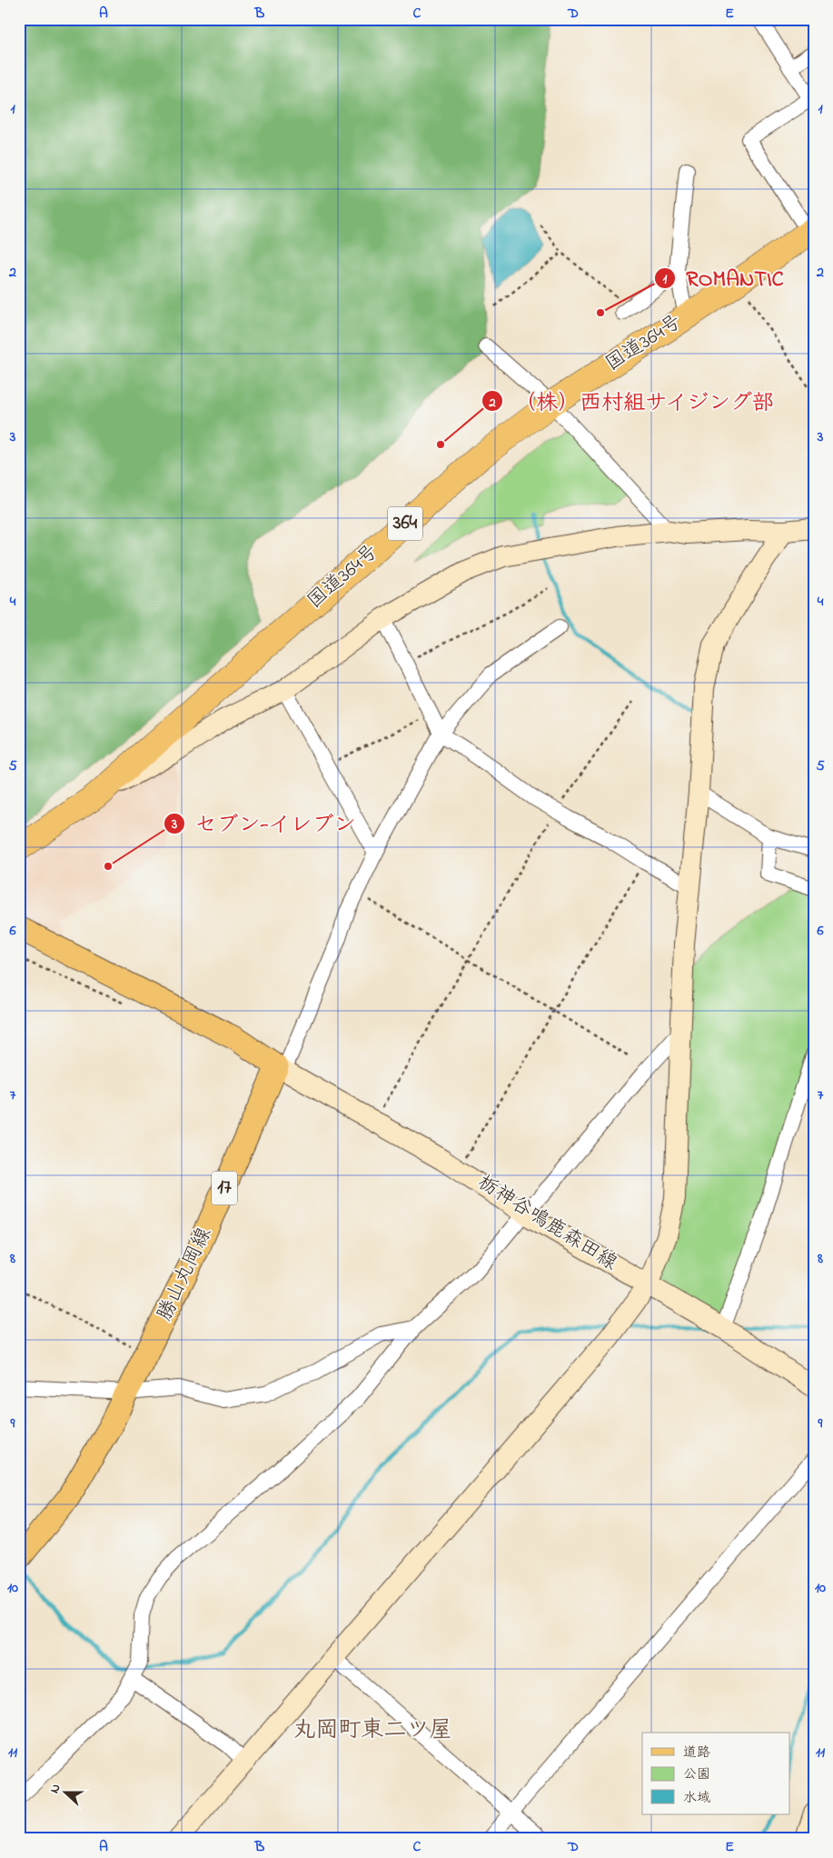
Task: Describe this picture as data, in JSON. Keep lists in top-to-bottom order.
{
  "streets": {
    "highway": ["国道364号", "364"],
    "main road": ["17", "勝山丸岡線"],
    "street": ["栃神谷鳴鹿森田線"]
  },
  "crossings": [
    ["栃神谷鳴鹿森田線", "勝山丸岡線"]
  ],
  "districts": ["丸岡町東二ツ屋"],
  "places": ["ROMANTIC", "（株）西村組サイジング部", "セブン-イレブン"],
  "legend": ["道路", "公園", "水域"],
  "north": "left",
  "grid": {
    "columns": [
      "A",
      "B",
      "C",
      "D",
      "E"
    ],
    "rows": [
      "1",
      "2",
      "3",
      "4",
      "5",
      "6",
      "7",
      "8",
      "9",
      "10",
      "11"
    ]
  }
}
